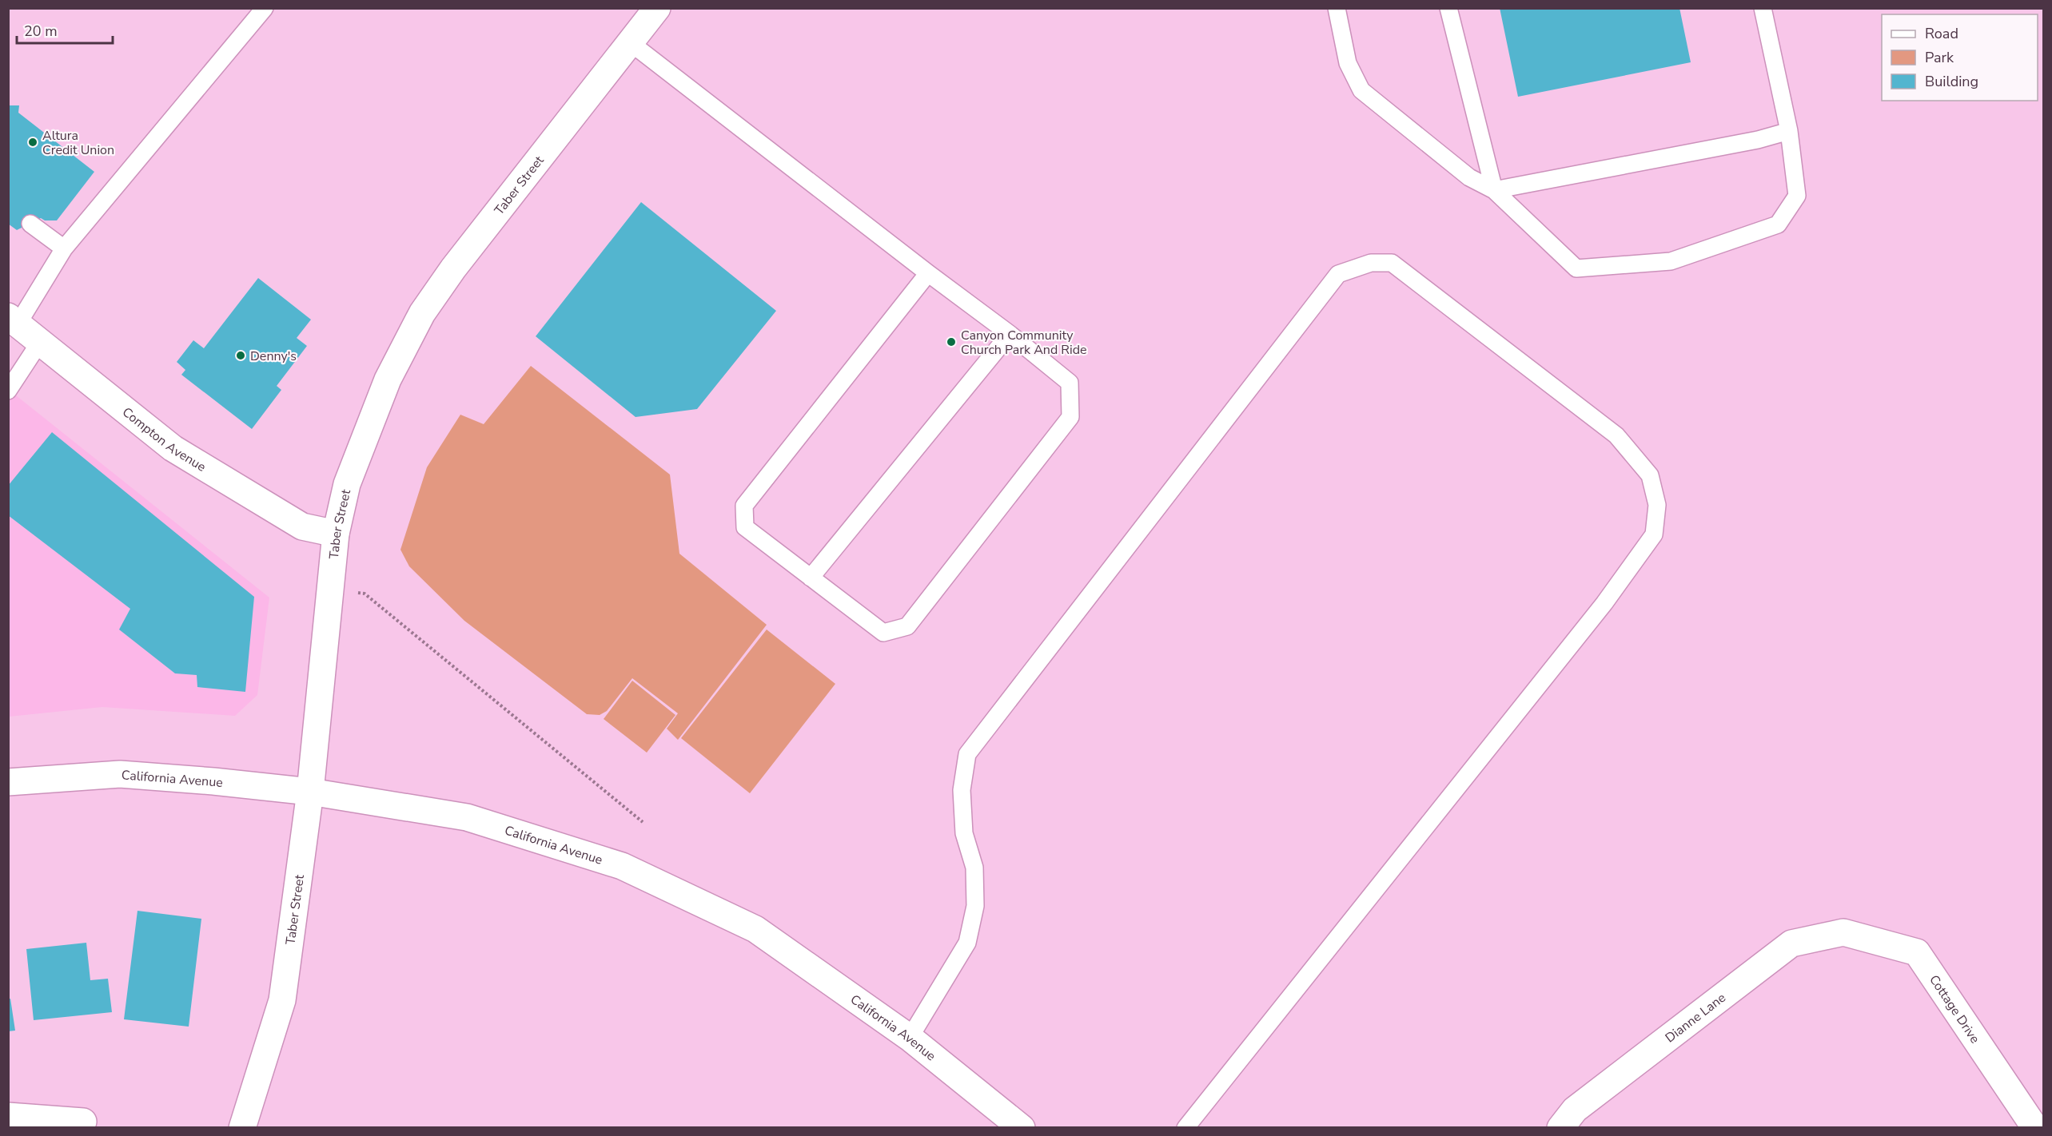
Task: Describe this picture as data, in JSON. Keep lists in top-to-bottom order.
{
  "streets": {
    "street": [
      "Taber Street",
      "Compton Avenue",
      "California Avenue",
      "Cottage Drive",
      "Dianne Lane"
    ]
  },
  "crossings": [
    ["Taber Street", "Compton Avenue"],
    ["Taber Street", "California Avenue"],
    ["Cottage Drive", "Dianne Lane"]
  ],
  "places": ["Altura Credit Union", "Canyon Community Church Park And Ride", "Denny's"],
  "legend": ["Road", "Park", "Building"],
  "scale_bar": "20 m"
}
